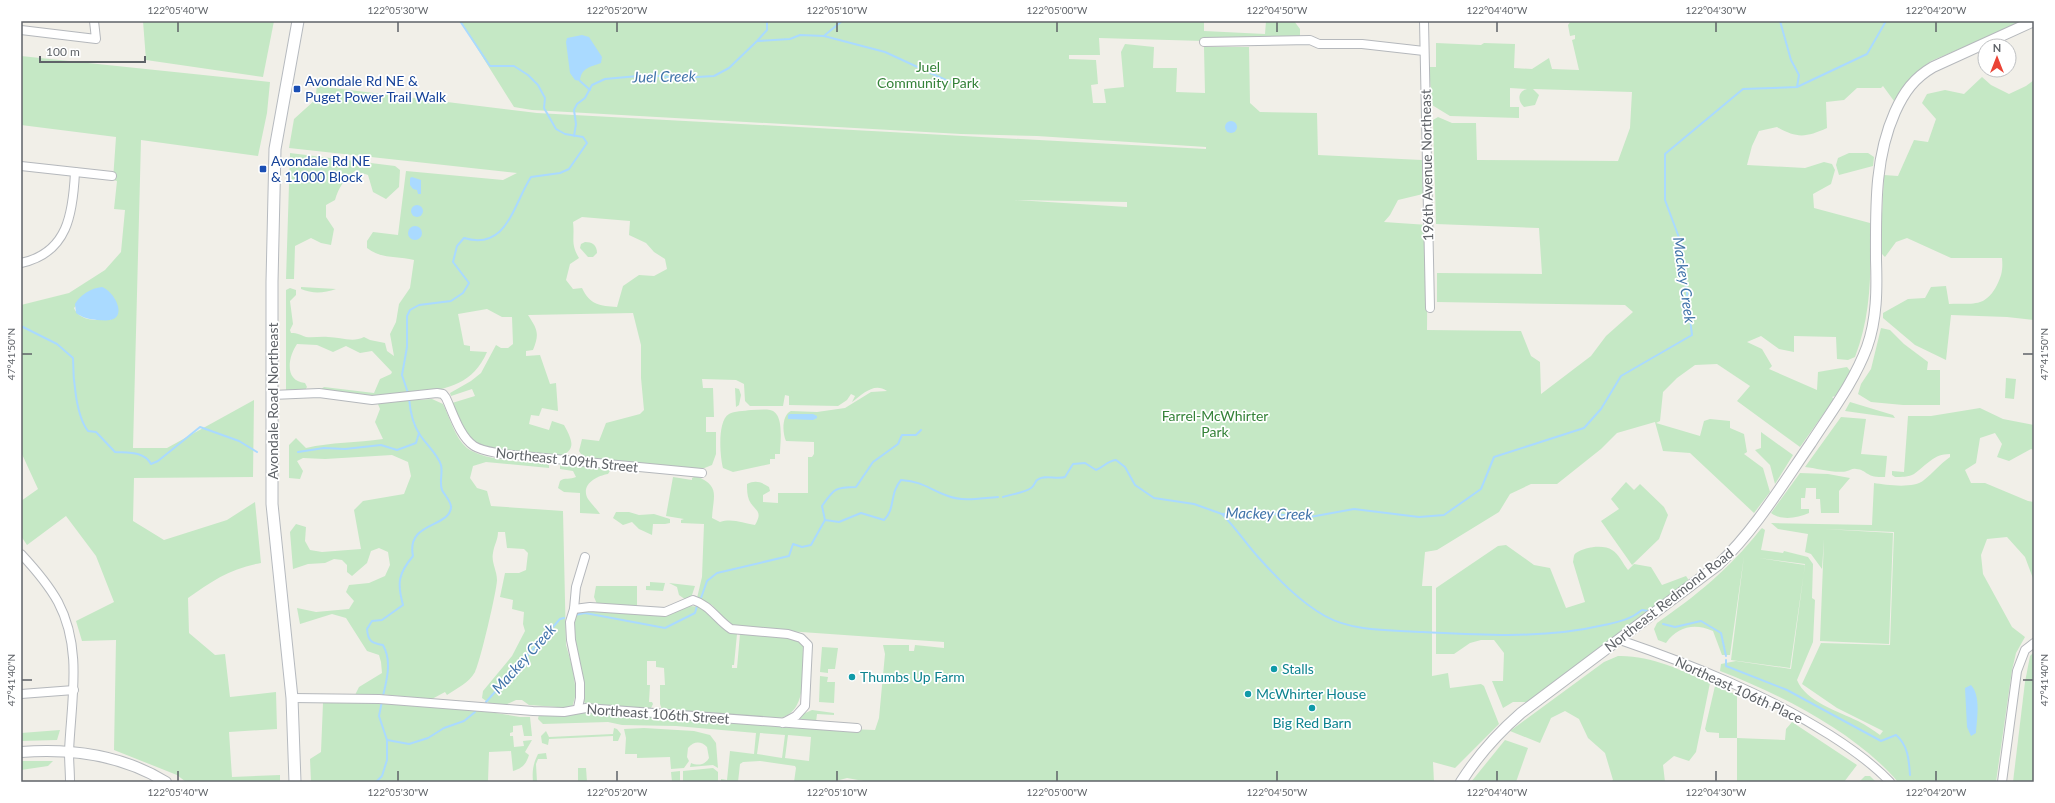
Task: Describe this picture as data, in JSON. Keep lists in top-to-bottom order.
{
  "streets": {
    "main road": ["Avondale Road Northeast"],
    "street": [
      "196th Avenue Northeast",
      "Northeast 109th Street",
      "Northeast Redmond Road",
      "Northeast 106th Place",
      "Northeast 106th Street"
    ]
  },
  "crossings": [
    ["Avondale Road Northeast", "Northeast 109th Street"],
    ["Avondale Road Northeast", "Northeast 106th Street"],
    ["Northeast Redmond Road", "Northeast 106th Place"]
  ],
  "water": ["Juel Creek", "Mackey Creek"],
  "parks": ["Juel Community Park", "Farrel-McWhirter Park"],
  "places": {
    "transit": ["Avondale Rd NE & Puget Power Trail Walk", "Avondale Rd NE & 11000 Block"],
    "other": [
      "Stalls",
      "Thumbs Up Farm",
      "McWhirter House",
      "Big Red Barn"
    ]
  },
  "scale_bar": "100 m",
  "north": "top",
  "coordinates": [
    "122°05'40\"W",
    "122°05'30\"W",
    "122°05'20\"W",
    "122°05'10\"W",
    "122°05'00\"W",
    "122°04'50\"W",
    "122°04'40\"W",
    "122°04'30\"W",
    "122°04'20\"W",
    "47°41'50\"N",
    "47°41'40\"N"
  ]
}
